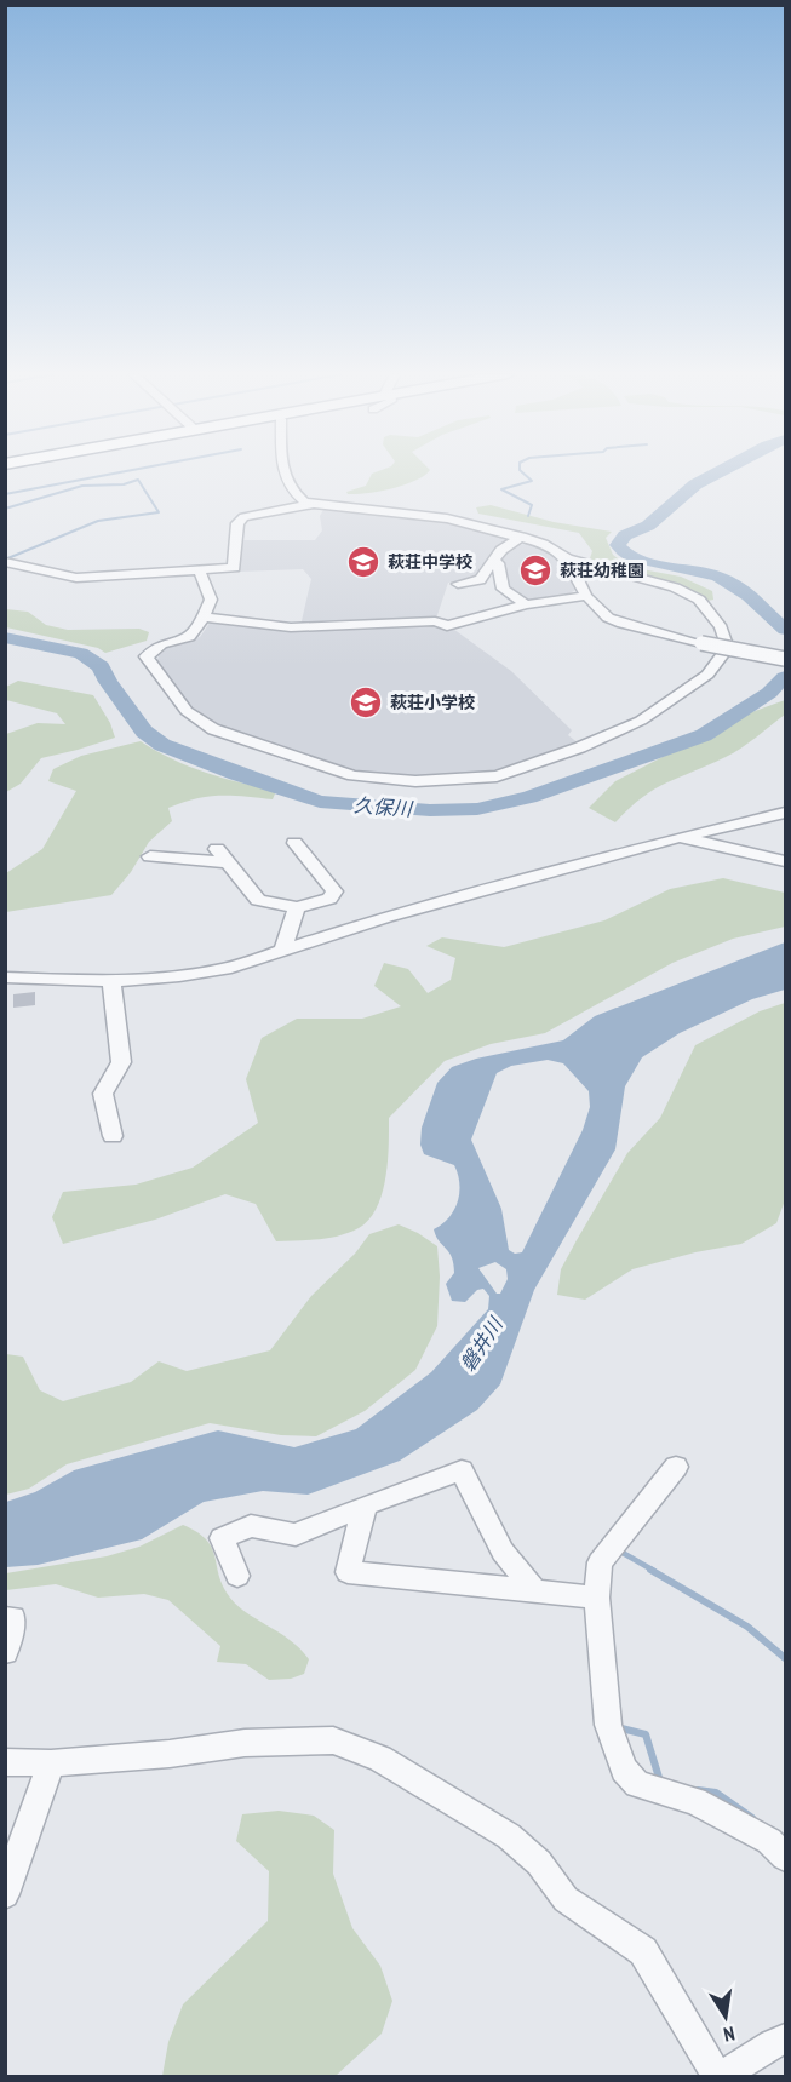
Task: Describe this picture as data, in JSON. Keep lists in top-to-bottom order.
{
  "water": ["久保川", "磐井川"],
  "places": {
    "school or university": ["萩荘中学校", "萩荘幼稚園", "萩荘小学校"]
  },
  "north": "bottom"
}
